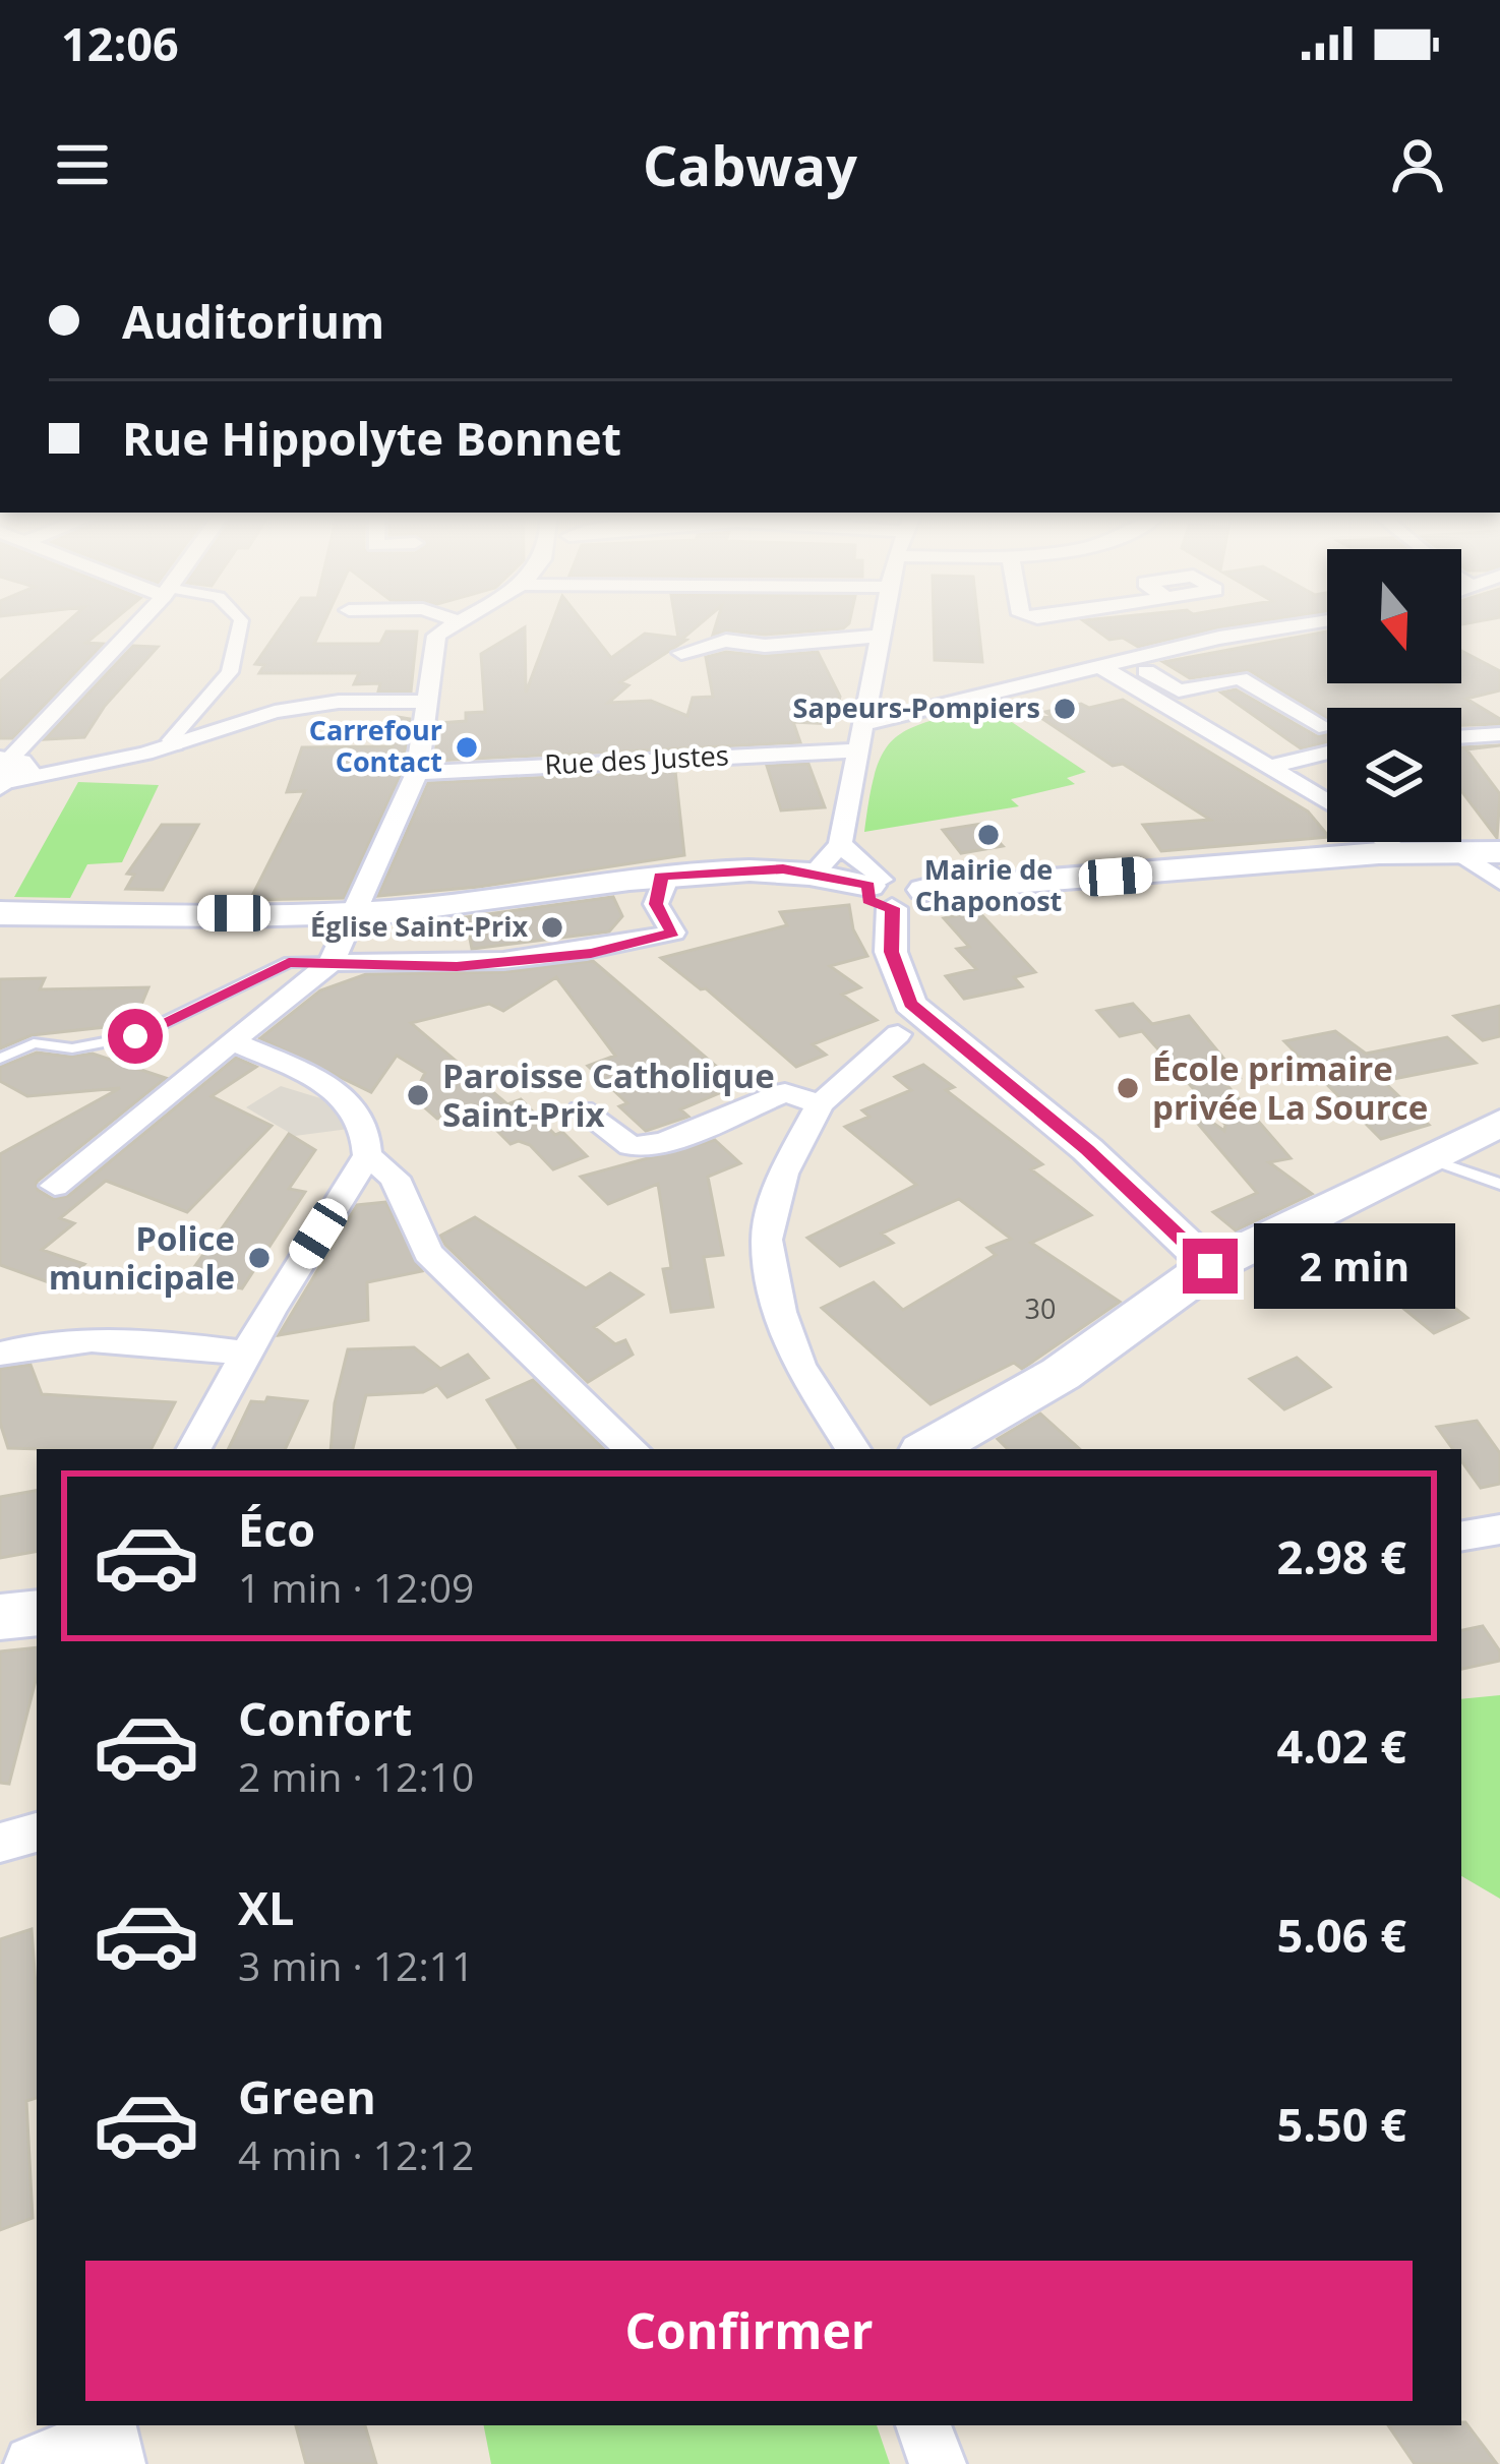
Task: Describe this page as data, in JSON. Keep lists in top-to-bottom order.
{
  "streets": {
    "street": ["Rue des Justes"]
  },
  "places": [
    "Sapeurs-Pompiers",
    "Carrefour Contact",
    "Mairie de Chaponost",
    "Église Saint-Prix",
    "École primaire privée La Source",
    "Paroisse Catholique Saint-Prix",
    "Police municipale"
  ],
  "house_numbers": ["30"],
  "north": "bottom",
  "page": {
    "status": "12:06",
    "header": "Cabway",
    "banner": ["Auditorium", "Rue Hippolyte Bonnet"],
    "bubble": "2 min",
    "list": [
      {
        "name": "Éco",
        "note": "1 min · 12:09",
        "value": "2.98 €"
      },
      {
        "name": "Confort",
        "note": "2 min · 12:10",
        "value": "4.02 €"
      },
      {
        "name": "XL",
        "note": "3 min · 12:11",
        "value": "5.06 €"
      },
      {
        "name": "Green",
        "note": "4 min · 12:12",
        "value": "5.50 €"
      }
    ],
    "buttons": "Confirmer"
  }
}
